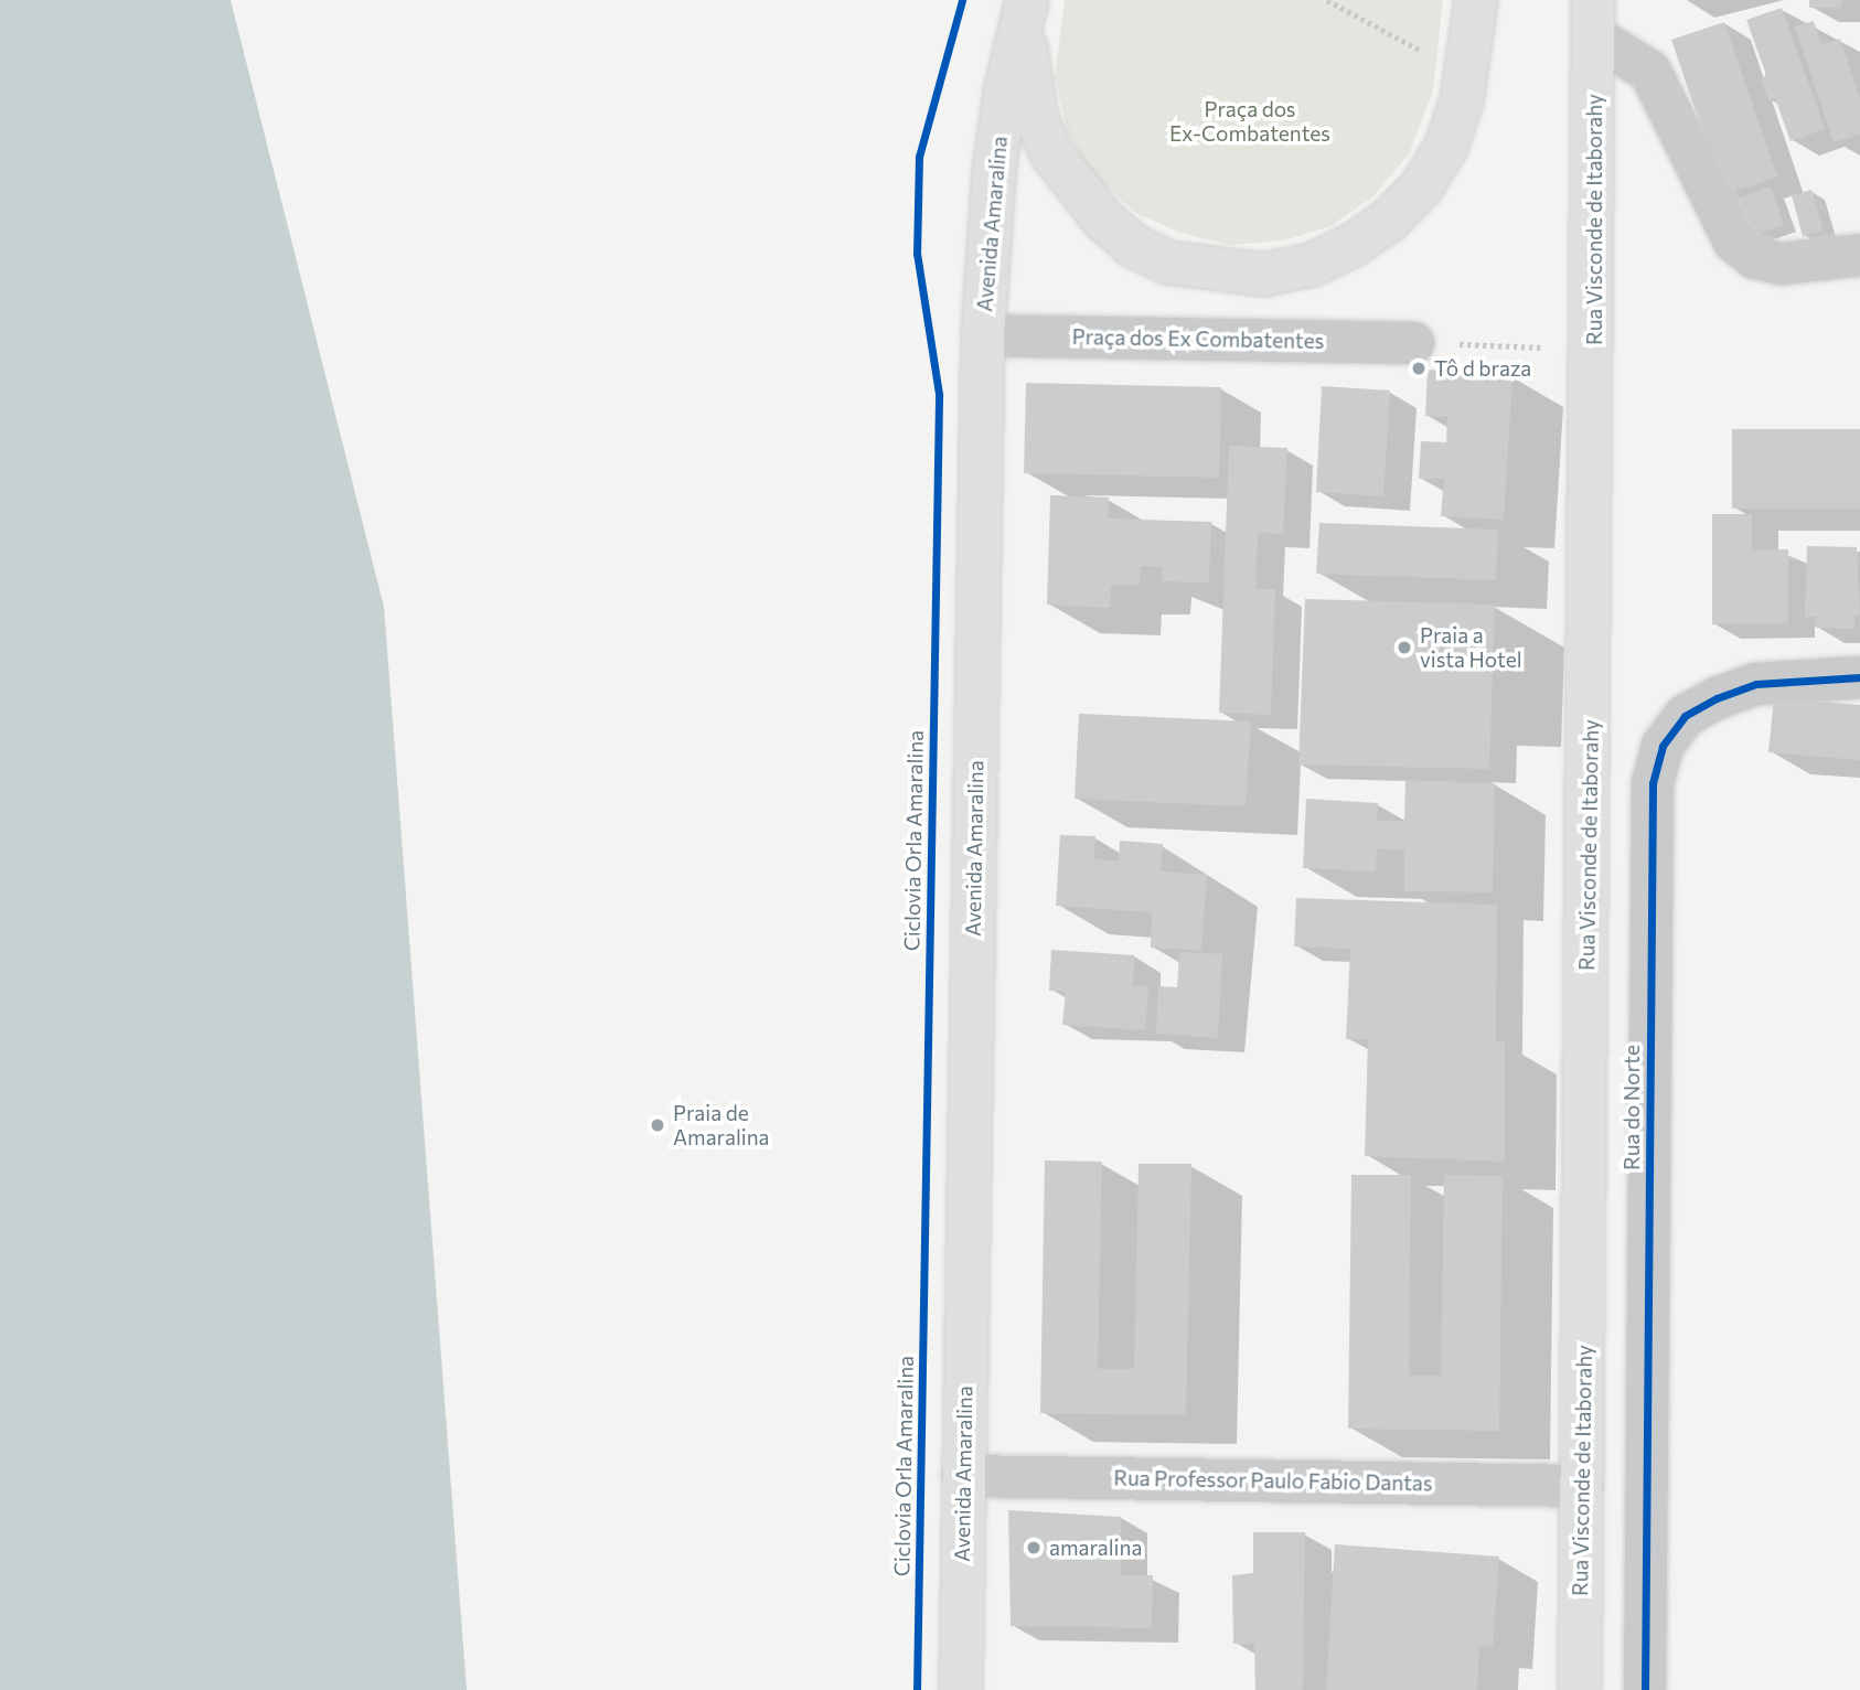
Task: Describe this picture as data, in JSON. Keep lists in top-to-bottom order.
{
  "streets": {
    "main road": ["Rua Visconde de Itaborahy", "Avenida Amaralina"],
    "street": ["Praça dos Ex Combatentes", "Rua do Norte", "Rua Professor Paulo Fabio Dantas"],
    "cycle path": ["Ciclovia Orla Amaralina"]
  },
  "crossings": [
    ["Rua Visconde de Itaborahy", "Rua Professor Paulo Fabio Dantas"],
    ["Avenida Amaralina", "Praça dos Ex Combatentes"],
    ["Avenida Amaralina", "Rua Professor Paulo Fabio Dantas"]
  ],
  "parks": ["Praça dos Ex-Combatentes"],
  "places": [
    "Tô d braza",
    "Praia a vista Hotel",
    "Praia de Amaralina",
    "amaralina"
  ]
}
